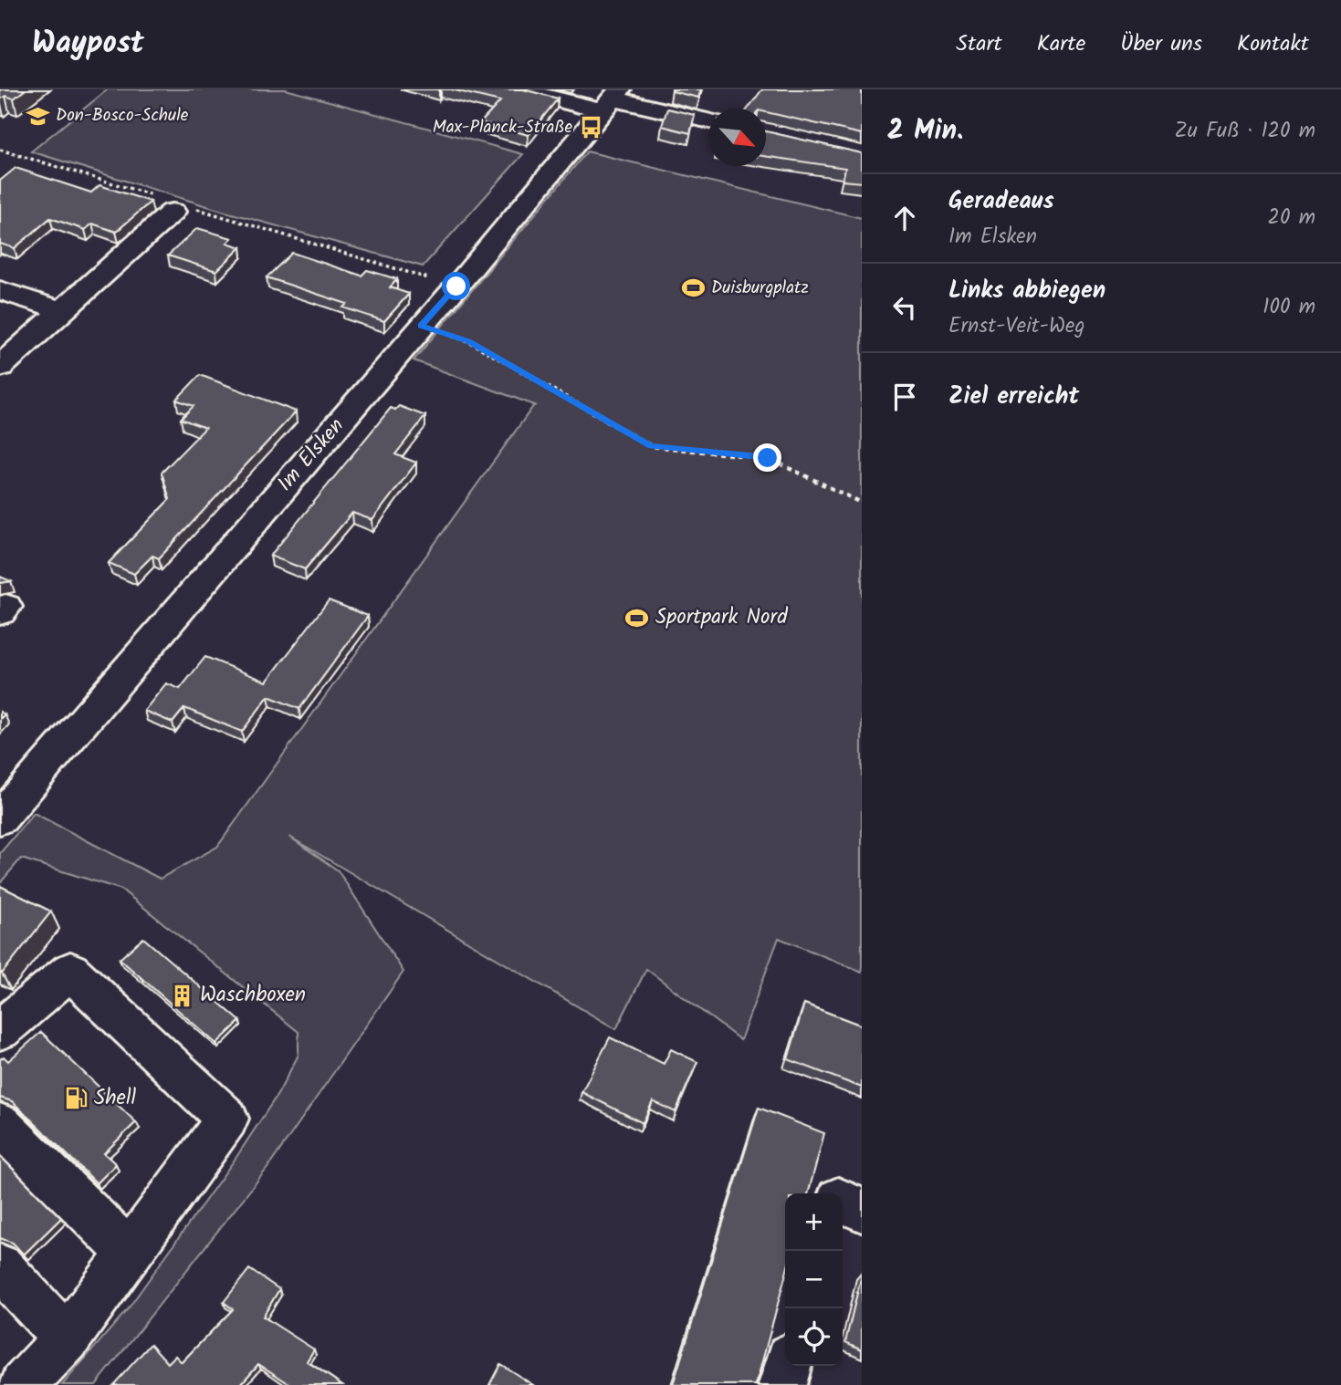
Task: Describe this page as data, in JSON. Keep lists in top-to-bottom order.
{
  "streets": {
    "street": ["Im Elsken"]
  },
  "places": {
    "school or university": ["Don-Bosco-Schule"],
    "bus stop": ["Max-Planck-Straße"],
    "sports": ["Duisburgplatz", "Sportpark Nord"],
    "building": ["Waschboxen"],
    "fuel station": ["Shell"]
  },
  "north": "bottom right",
  "page": {
    "header": "Waypost",
    "nav": [
      "Start",
      "Karte",
      "Über uns",
      "Kontakt"
    ],
    "heading": ["2 Min.", "Zu Fuß · 120 m"],
    "list": [
      ["Geradeaus", "Im Elsken", "20 m"],
      ["Links abbiegen", "Ernst-Veit-Weg", "100 m"],
      "Ziel erreicht"
    ],
    "map_buttons": ["+", "−"]
  }
}
